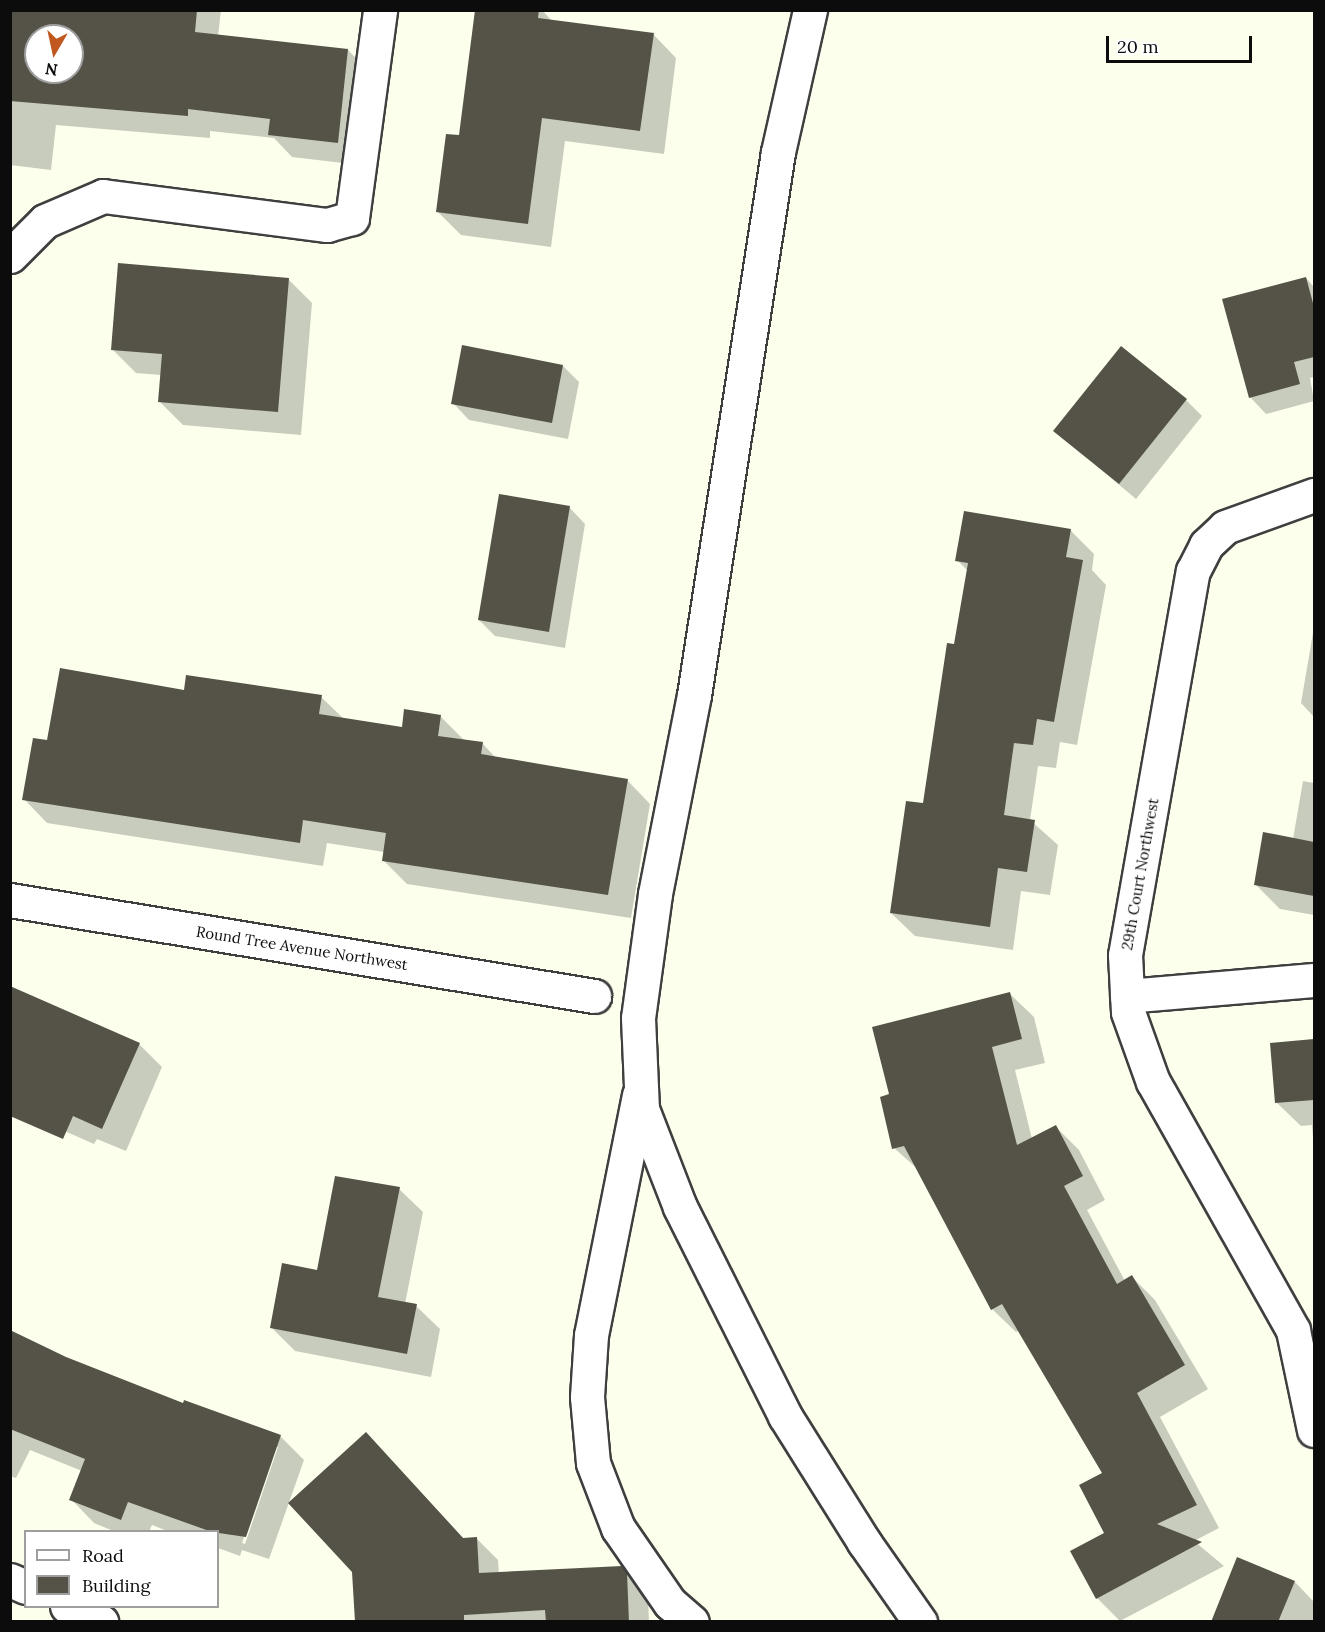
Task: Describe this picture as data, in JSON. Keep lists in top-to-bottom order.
{
  "streets": {
    "street": ["29th Court Northwest", "Round Tree Avenue Northwest"]
  },
  "legend": ["Road", "Building"],
  "scale_bar": "20 m",
  "north": "bottom"
}
